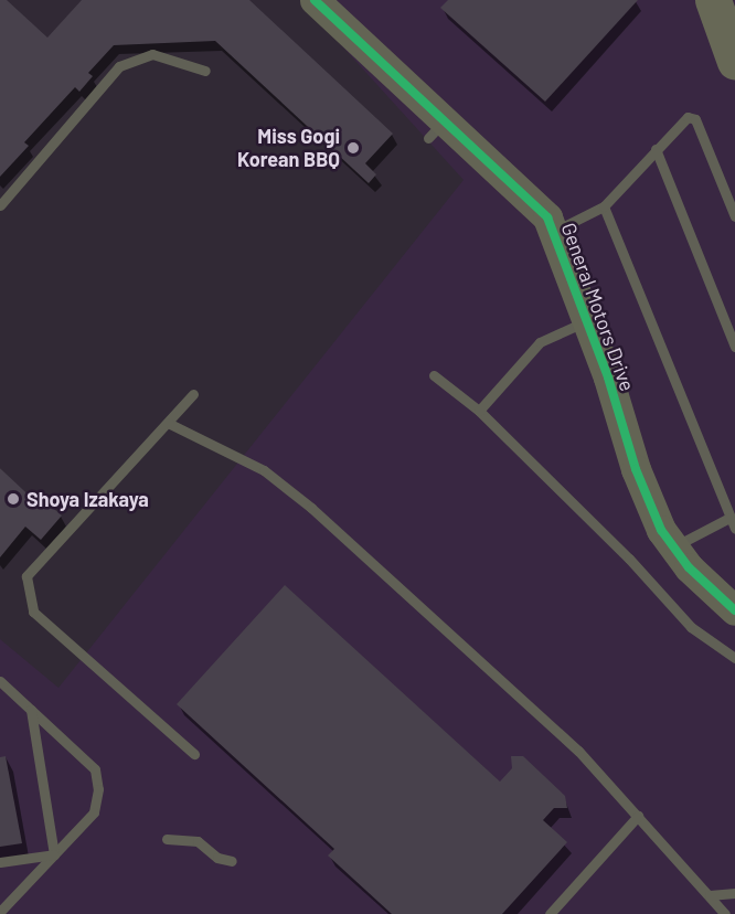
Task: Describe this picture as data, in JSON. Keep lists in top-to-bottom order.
{
  "streets": {
    "street": ["General Motors Drive"]
  },
  "places": ["Miss Gogi Korean BBQ", "Shoya Izakaya"]
}
